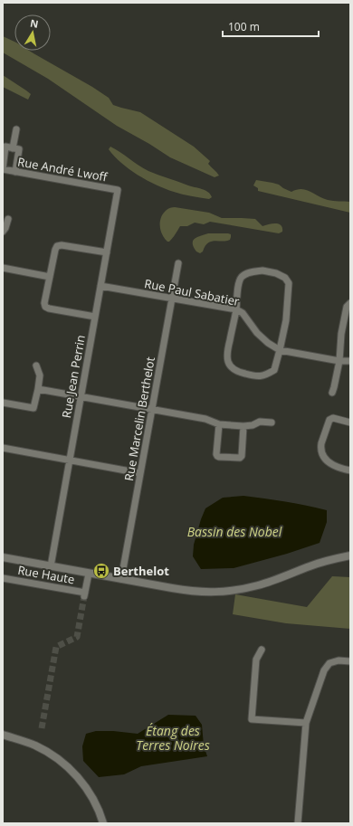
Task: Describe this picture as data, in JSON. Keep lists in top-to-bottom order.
{
  "streets": {
    "street": [
      "Rue André Lwoff",
      "Rue Paul Sabatier",
      "Rue Jean Perrin",
      "Rue Marcelin Berthelot",
      "Rue Haute"
    ]
  },
  "crossings": [
    ["Rue André Lwoff", "Rue Jean Perrin"],
    ["Rue Paul Sabatier", "Rue Jean Perrin"],
    ["Rue Paul Sabatier", "Rue Marcelin Berthelot"]
  ],
  "water": ["Bassin des Nobel", "Étang des Terres Noires"],
  "places": {
    "bus stop": ["Berthelot"]
  },
  "scale_bar": "100 m",
  "north": "top"
}
